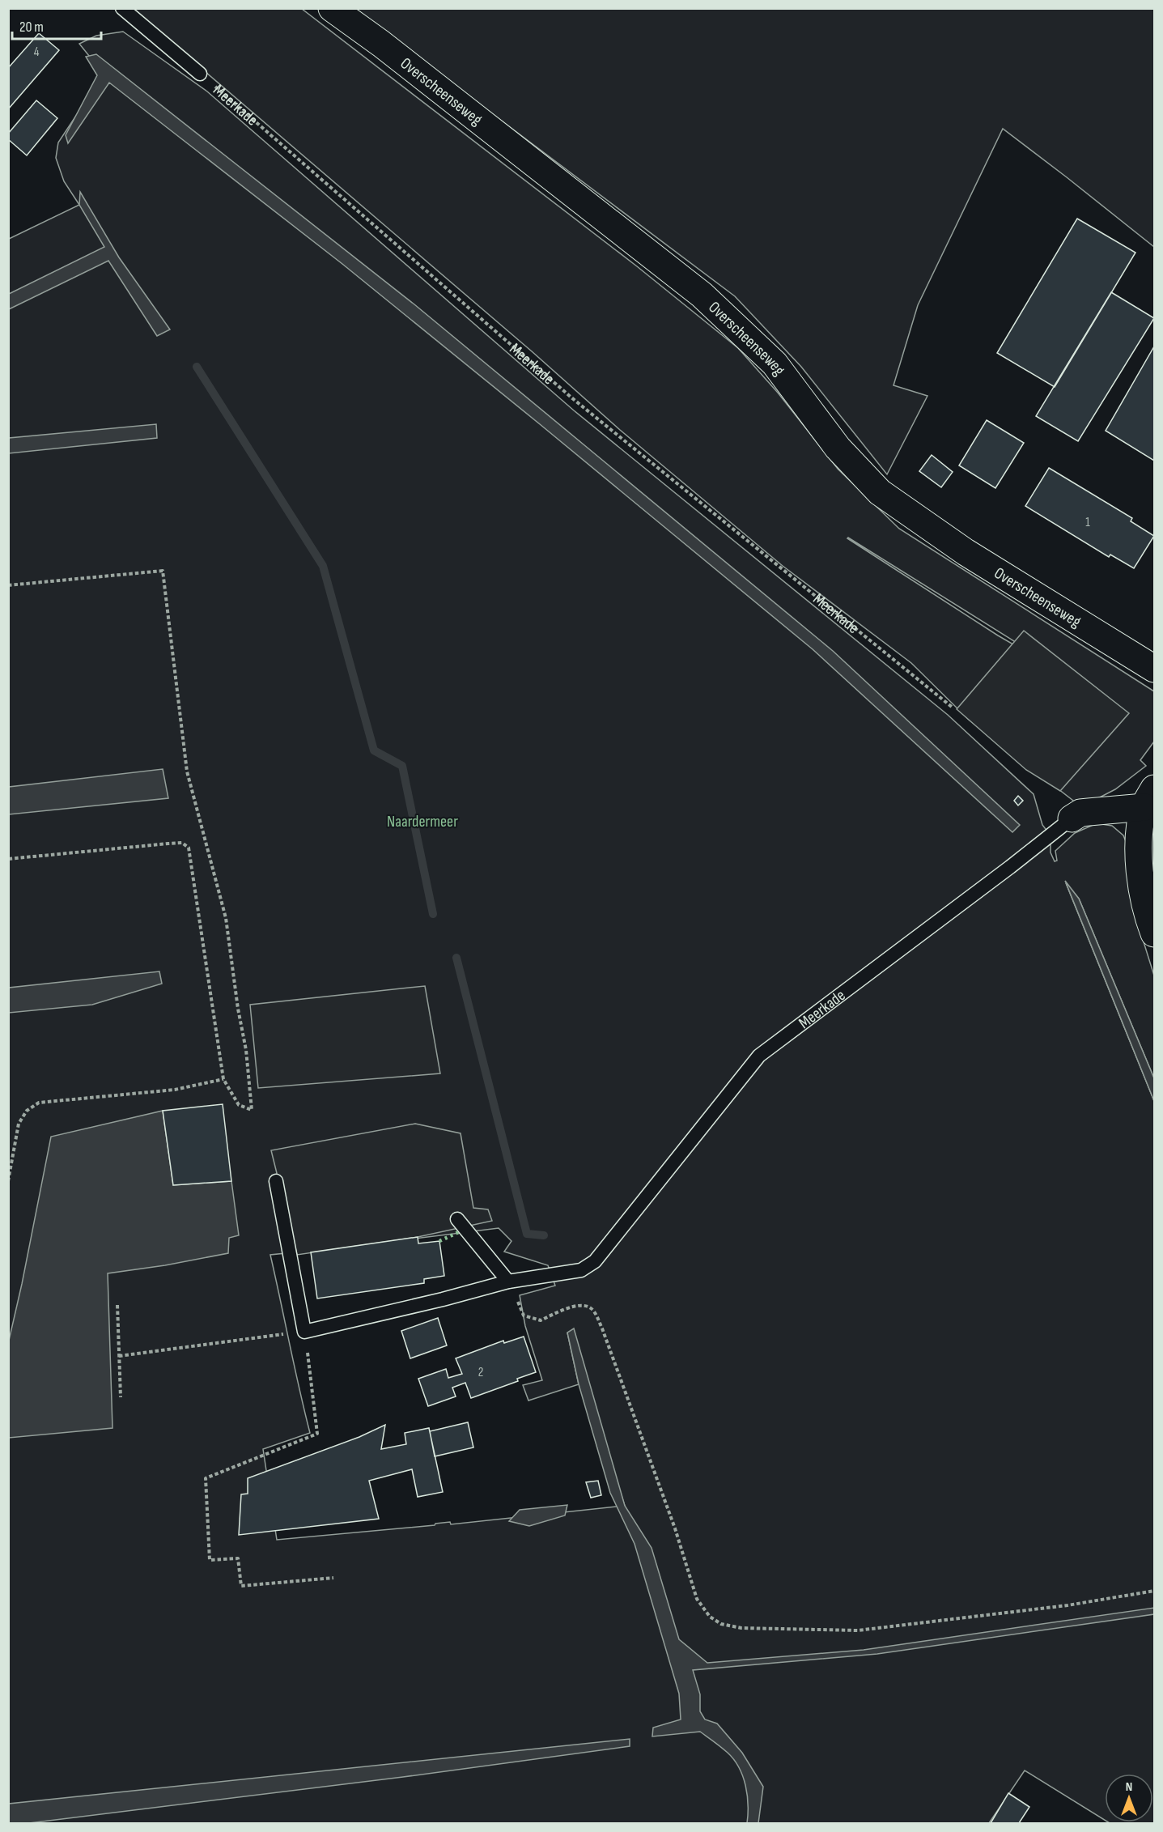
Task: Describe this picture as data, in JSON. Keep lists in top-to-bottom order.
{
  "streets": {
    "street": ["Overscheenseweg", "Meerkade"]
  },
  "parks": ["Naardermeer"],
  "house_numbers": ["4", "1", "2"],
  "scale_bar": "20 m",
  "north": "top"
}
